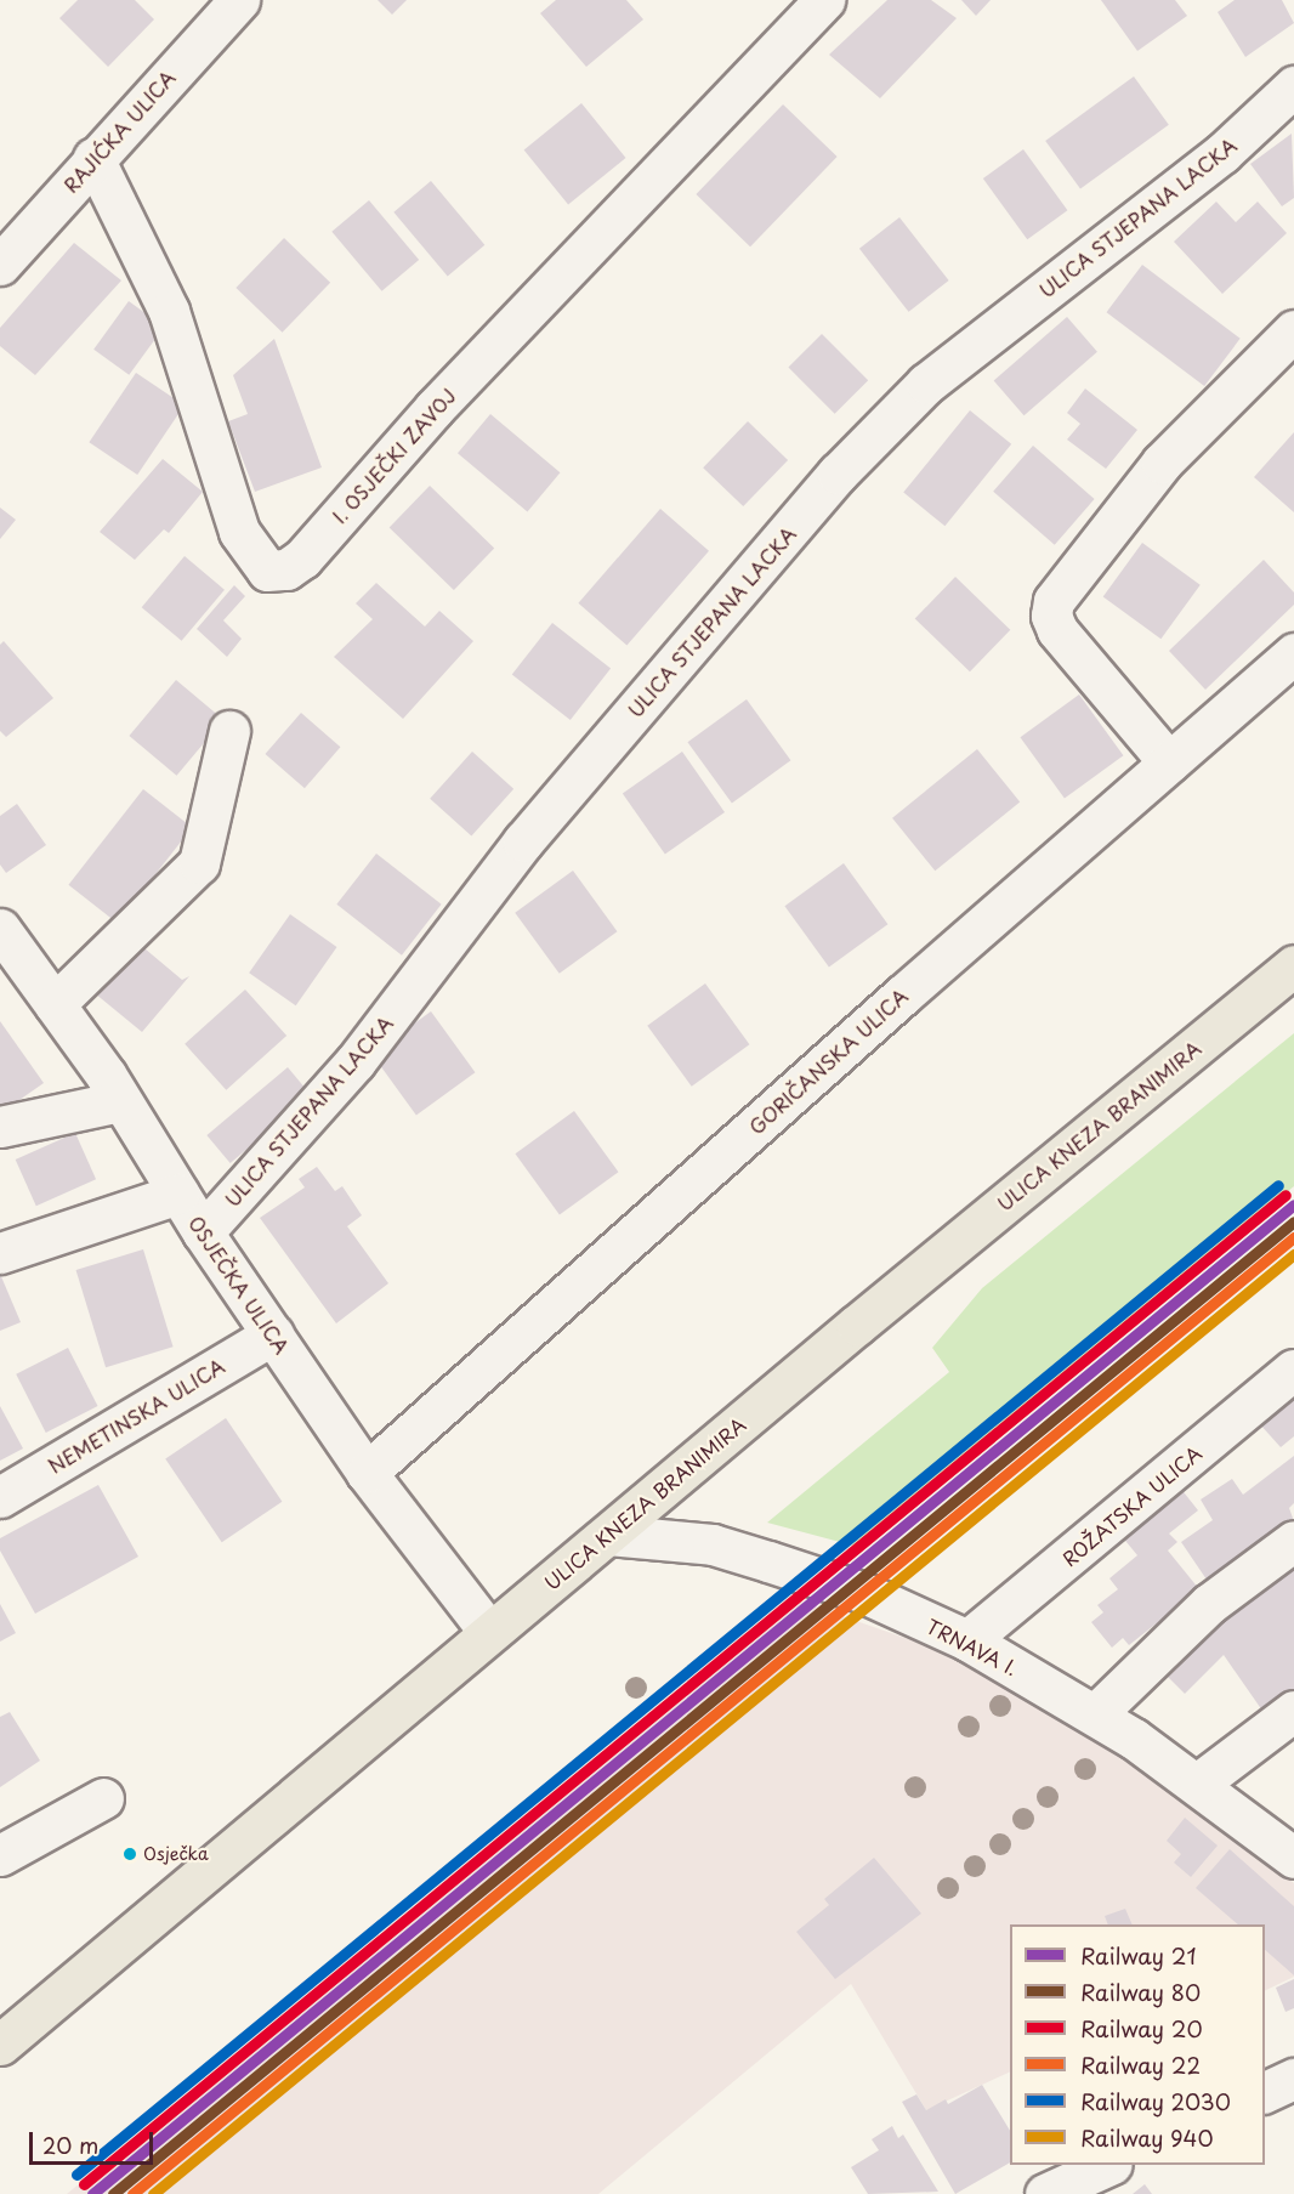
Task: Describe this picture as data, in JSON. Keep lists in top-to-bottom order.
{
  "streets": {
    "main road": ["ULICA KNEZA BRANIMIRA"],
    "street": [
      "RAJIĆKA ULICA",
      "ULICA STJEPANA LACKA",
      "I. OSJEČKI ZAVOJ",
      "GORIČANSKA ULICA",
      "OSJEČKA ULICA",
      "NEMETINSKA ULICA",
      "ROŽATSKA ULICA",
      "TRNAVA I."
    ]
  },
  "crossings": [
    ["RAJIĆKA ULICA", "I. OSJEČKI ZAVOJ"],
    ["ULICA STJEPANA LACKA", "OSJEČKA ULICA"],
    ["GORIČANSKA ULICA", "OSJEČKA ULICA"],
    ["ULICA KNEZA BRANIMIRA", "OSJEČKA ULICA"],
    ["ULICA KNEZA BRANIMIRA", "TRNAVA I."],
    ["OSJEČKA ULICA", "NEMETINSKA ULICA"],
    ["ROŽATSKA ULICA", "TRNAVA I."]
  ],
  "places": ["Osječka"],
  "lines": [
    "rail line 2030",
    "rail line 20",
    "rail line 21",
    "rail line 80",
    "rail line 22",
    "rail line 940"
  ],
  "legend": [
    "Railway 21",
    "Railway 80",
    "Railway 20",
    "Railway 22",
    "Railway 2030",
    "Railway 940"
  ],
  "scale_bar": "20 m"
}
